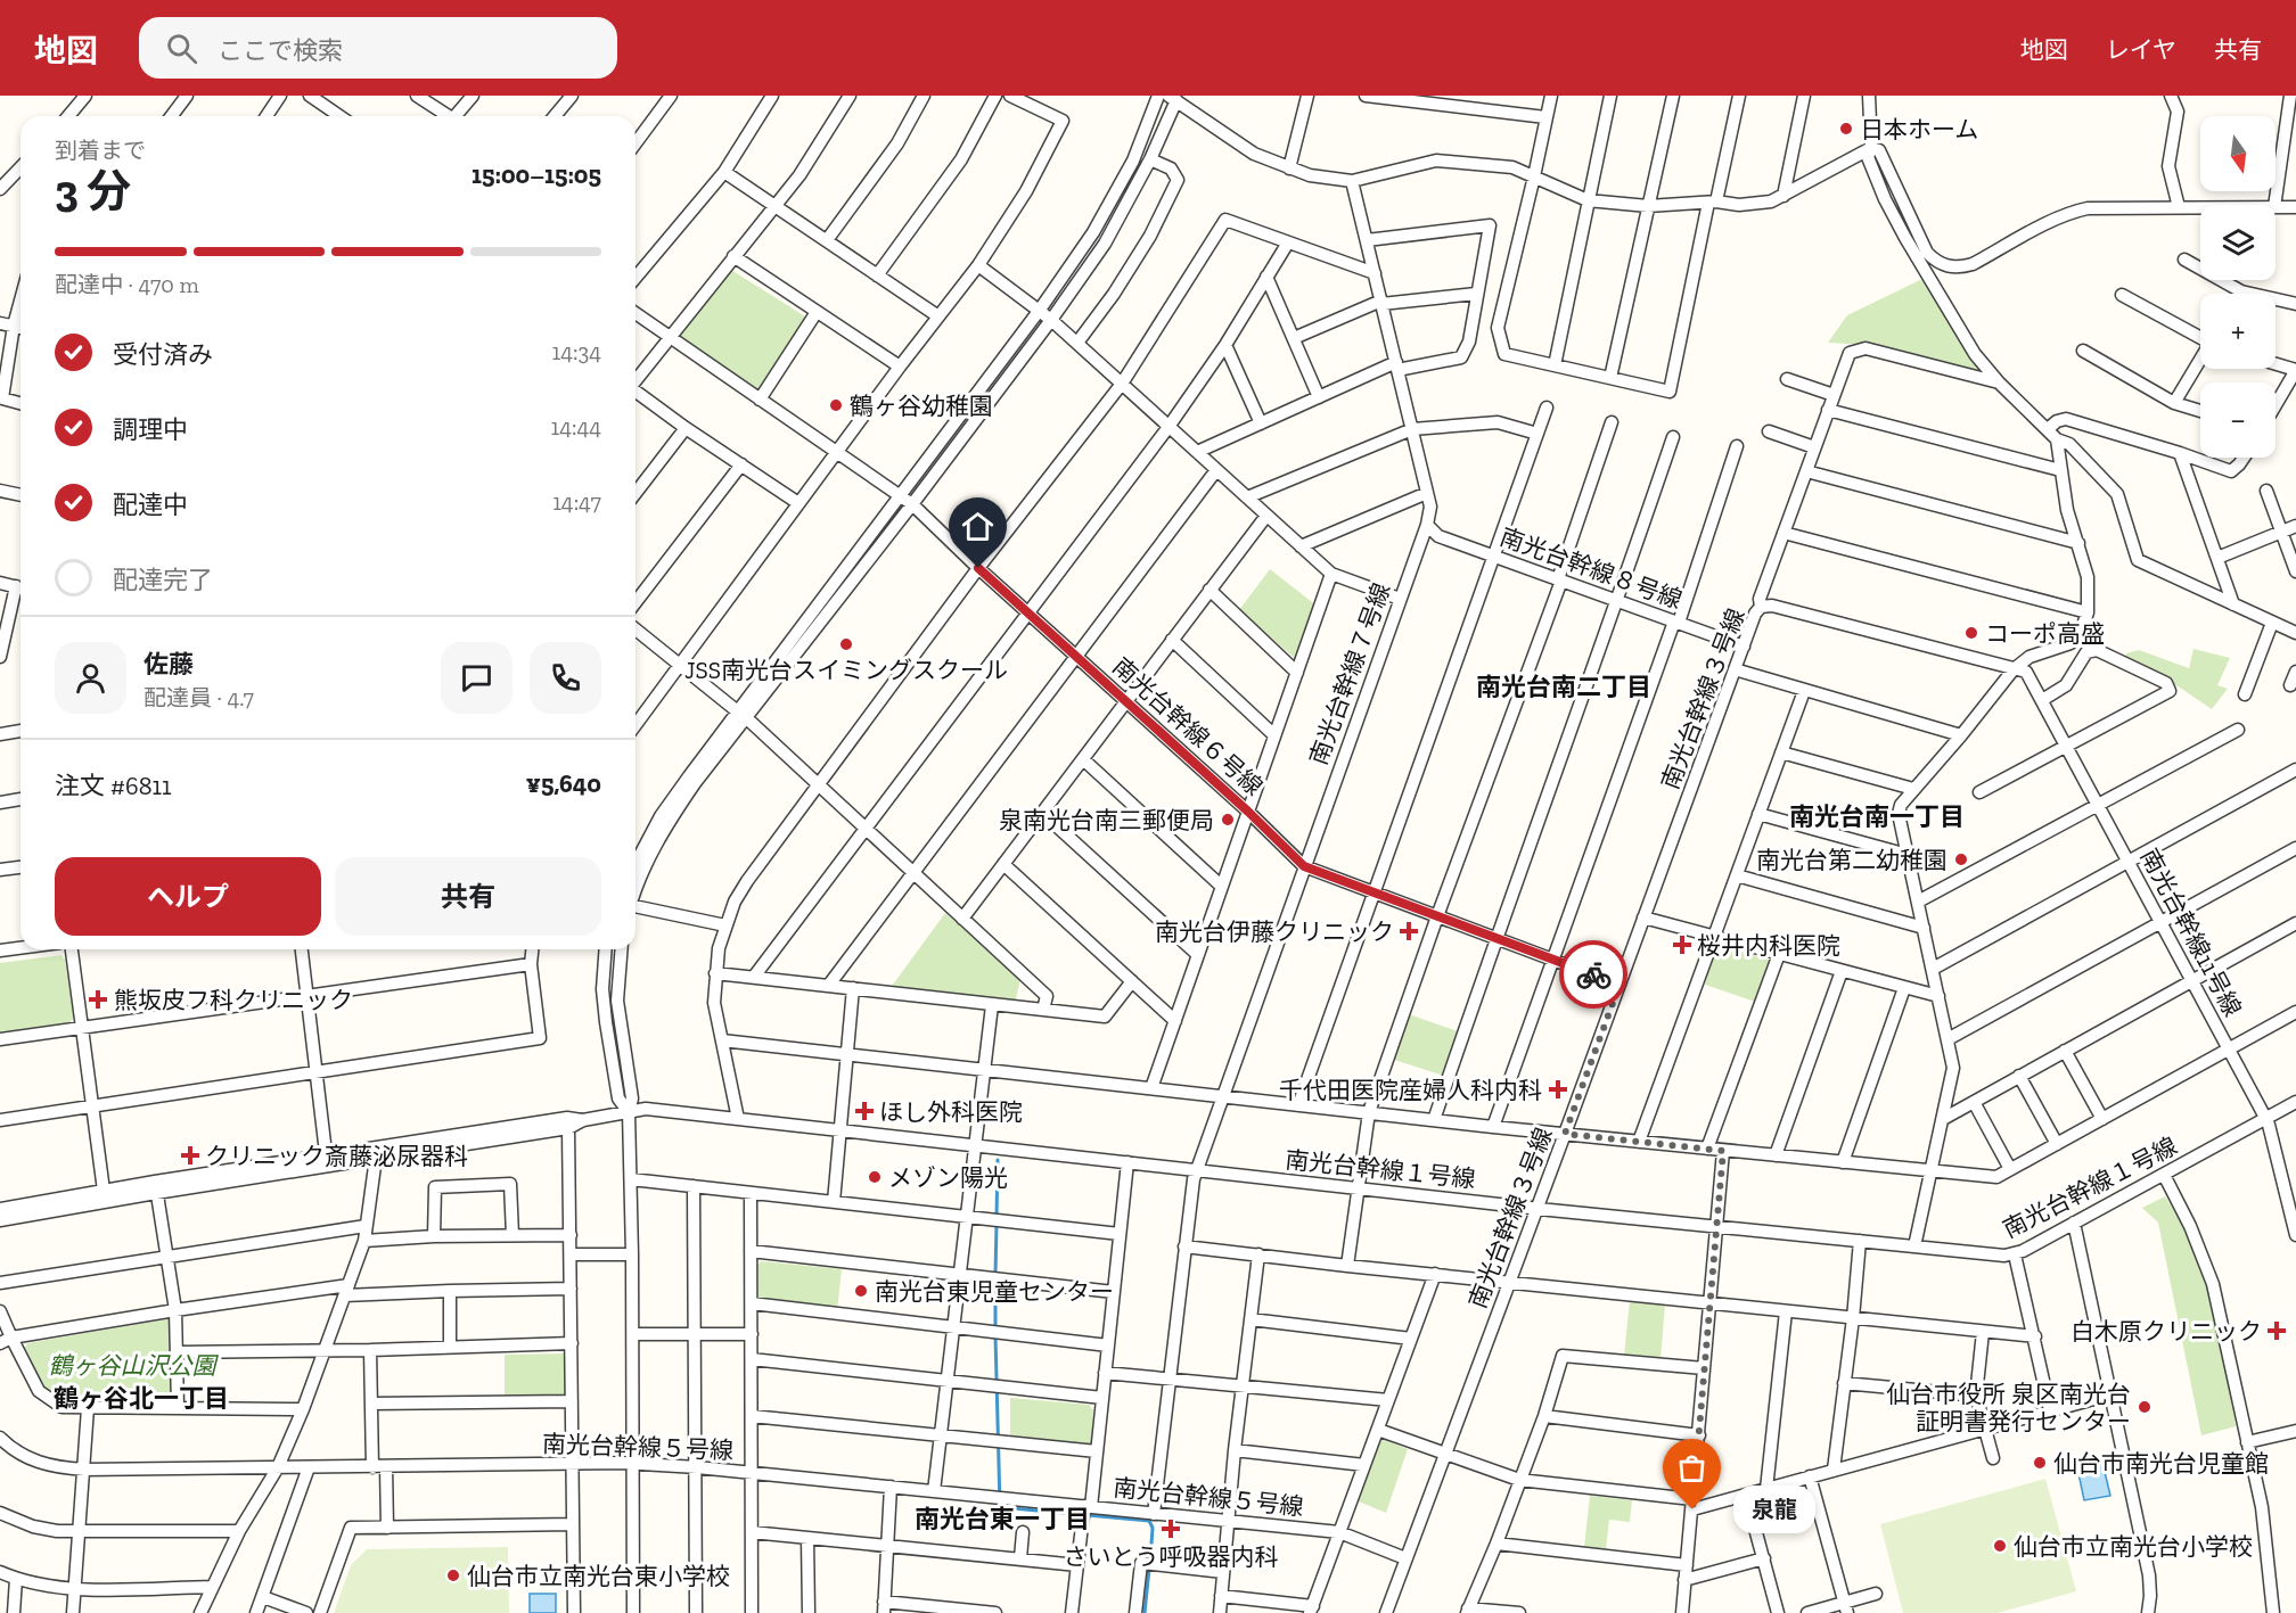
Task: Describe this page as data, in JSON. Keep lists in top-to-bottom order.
{
  "streets": {
    "street": [
      "南光台幹線８号線",
      "南光台幹線７号線",
      "南光台幹線３号線",
      "南光台幹線６号線",
      "南光台幹線11号線",
      "南光台幹線１号線",
      "南光台幹線５号線"
    ]
  },
  "crossings": [
    ["南光台幹線８号線", "南光台幹線７号線"],
    ["南光台幹線８号線", "南光台幹線３号線"],
    ["南光台幹線７号線", "南光台幹線６号線"],
    ["南光台幹線７号線", "南光台幹線１号線"],
    ["南光台幹線７号線", "南光台幹線５号線"],
    ["南光台幹線３号線", "南光台幹線６号線"],
    ["南光台幹線３号線", "南光台幹線11号線"],
    ["南光台幹線３号線", "南光台幹線１号線"],
    ["南光台幹線３号線", "南光台幹線５号線"],
    ["南光台幹線11号線", "南光台幹線１号線"]
  ],
  "districts": [
    "南光台南二丁目",
    "南光台南一丁目",
    "鶴ヶ谷北一丁目",
    "南光台東一丁目"
  ],
  "parks": ["鶴ヶ谷山沢公園"],
  "places": {
    "other": [
      "日本ホーム",
      "鶴ヶ谷幼稚園",
      "コーポ高盛",
      "JSS南光台スイミングスクール",
      "泉南光台南三郵便局",
      "南光台第二幼稚園",
      "メゾン陽光",
      "南光台東児童センター",
      "仙台市役所 泉区南光台 証明書発行センター",
      "仙台市南光台児童館",
      "泉龍",
      "仙台市立南光台小学校",
      "仙台市立南光台東小学校"
    ],
    "health": [
      "南光台伊藤クリニック",
      "桜井内科医院",
      "熊坂皮フ科クリニック",
      "千代田医院産婦人科内科",
      "ほし外科医院",
      "クリニック斎藤泌尿器科",
      "白木原クリニック",
      "さいとう呼吸器内科"
    ]
  },
  "north": "bottom",
  "page": {
    "header": "地図",
    "search": "ここで検索",
    "nav": ["地図", "レイヤ", "共有"],
    "map_buttons": ["+", "−"],
    "heading": ["3 分", "到着まで", "15:00–15:05"],
    "panel": [
      "佐藤",
      "配達員 · 4.7",
      "注文 #6811",
      "¥5,640"
    ],
    "bar": "配達中 · 470 m",
    "list": [
      ["受付済み", "14:34"],
      ["調理中", "14:44"],
      ["配達中", "14:47"],
      "配達完了"
    ],
    "buttons": ["ヘルプ", "共有"],
    "bubble": "泉龍"
  }
}
